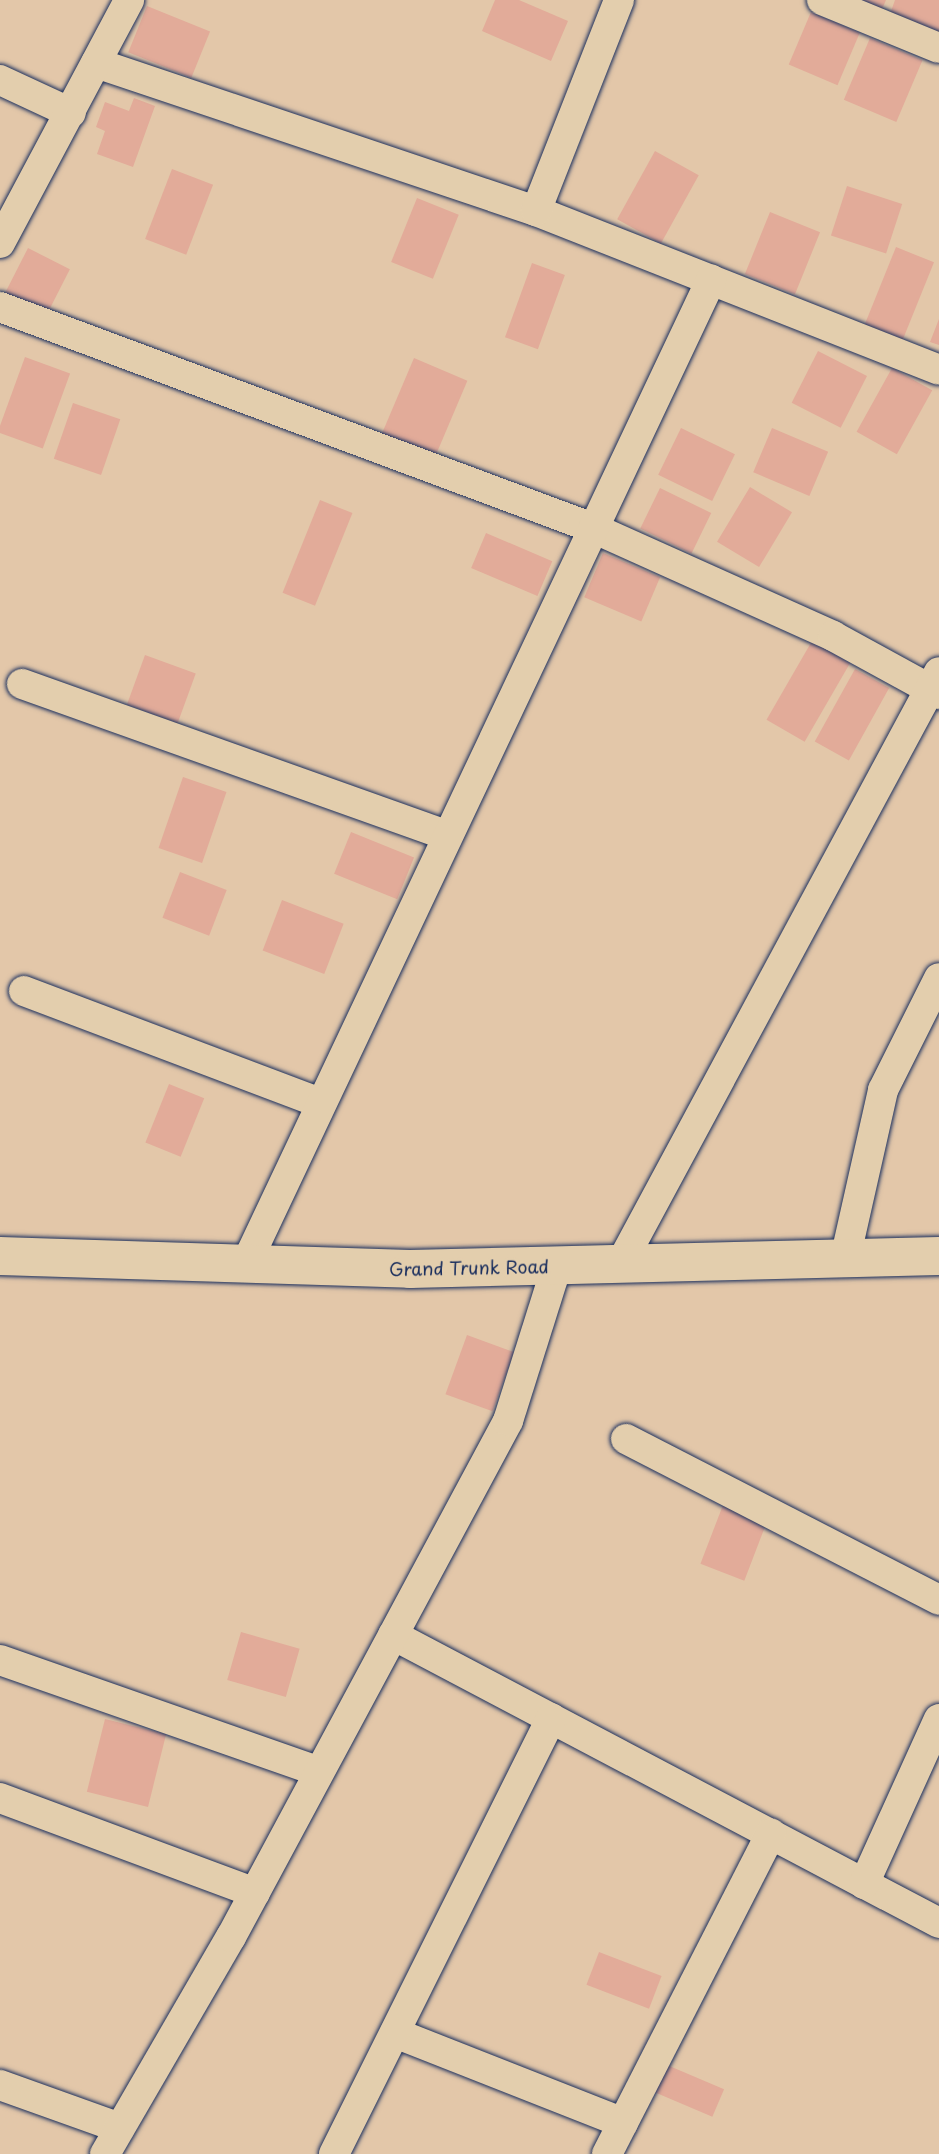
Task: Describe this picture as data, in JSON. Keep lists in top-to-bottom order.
{
  "streets": {
    "main road": ["Grand Trunk Road"]
  }
}
